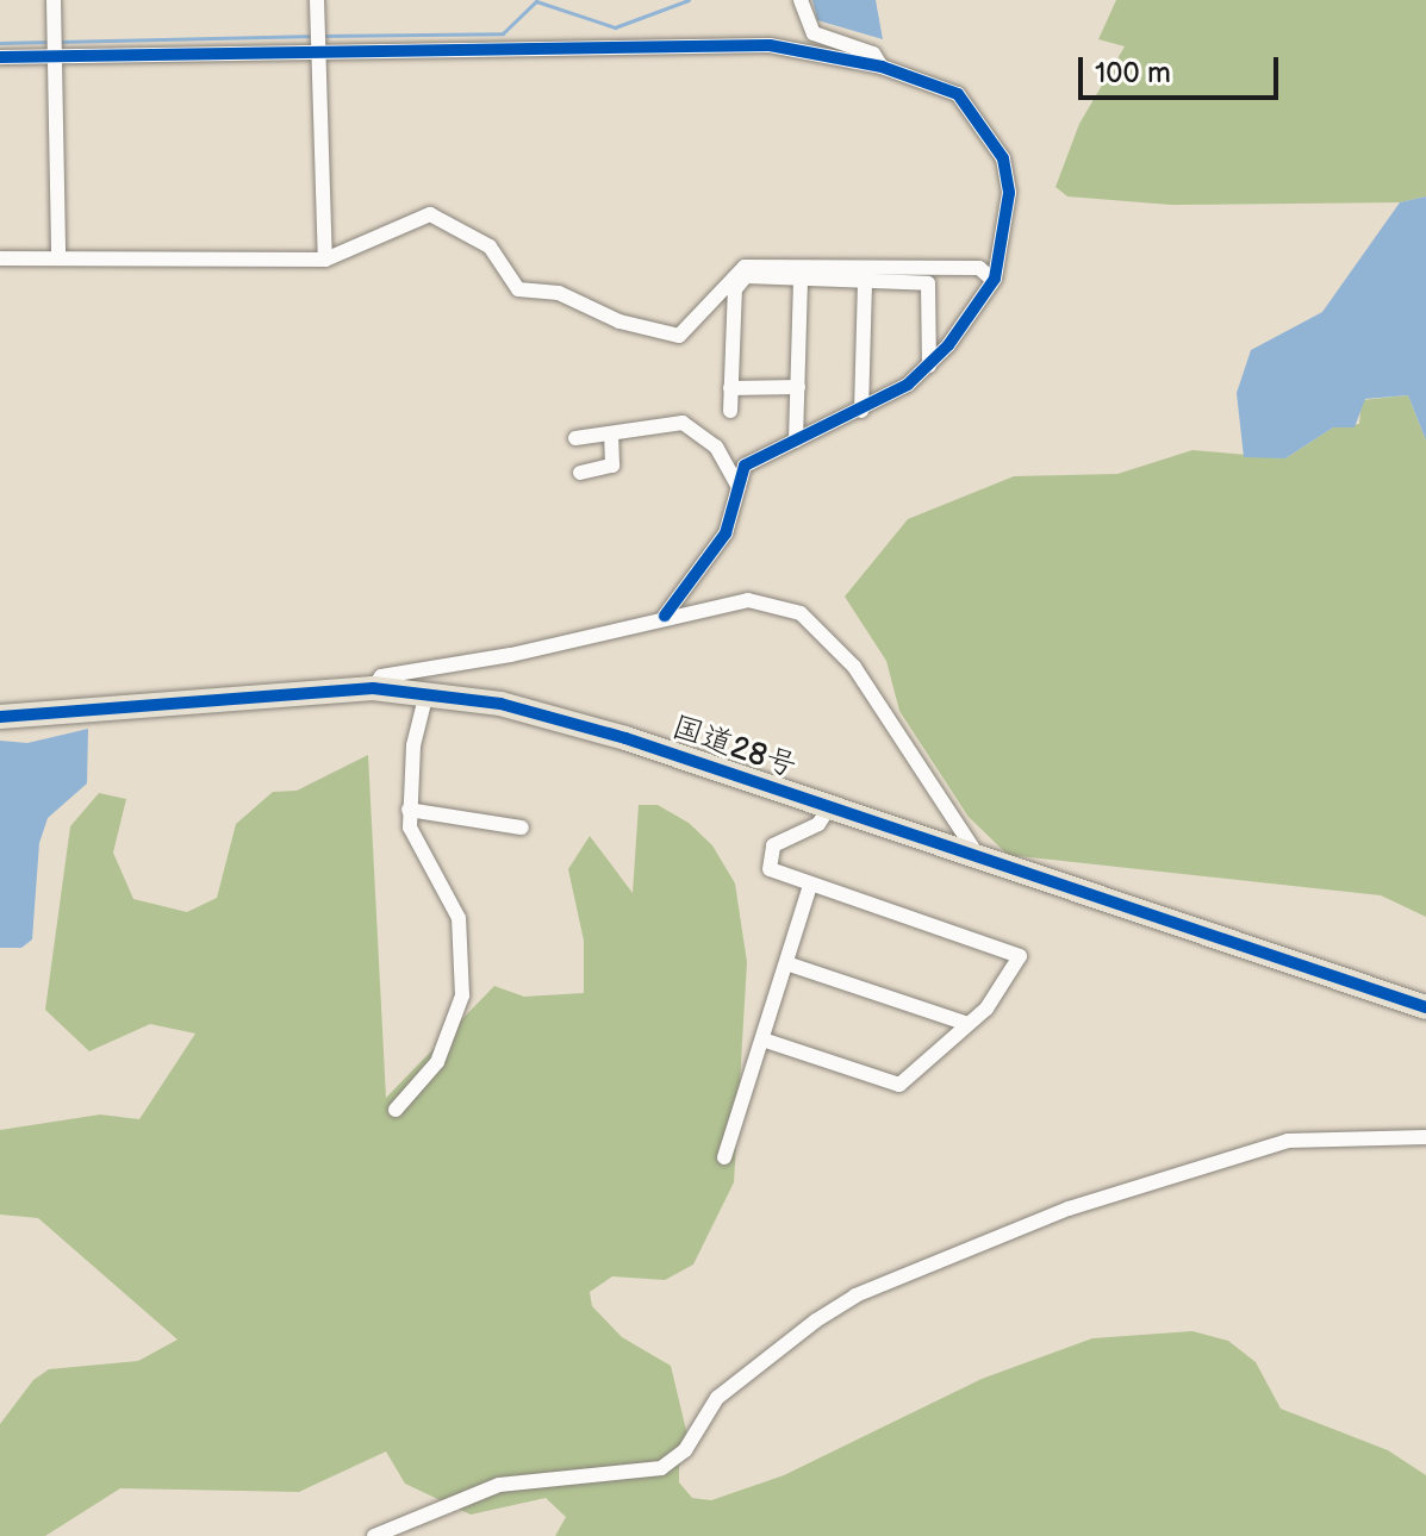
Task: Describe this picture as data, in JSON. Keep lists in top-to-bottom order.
{
  "streets": {
    "highway": ["国道28号"]
  },
  "scale_bar": "100 m"
}
